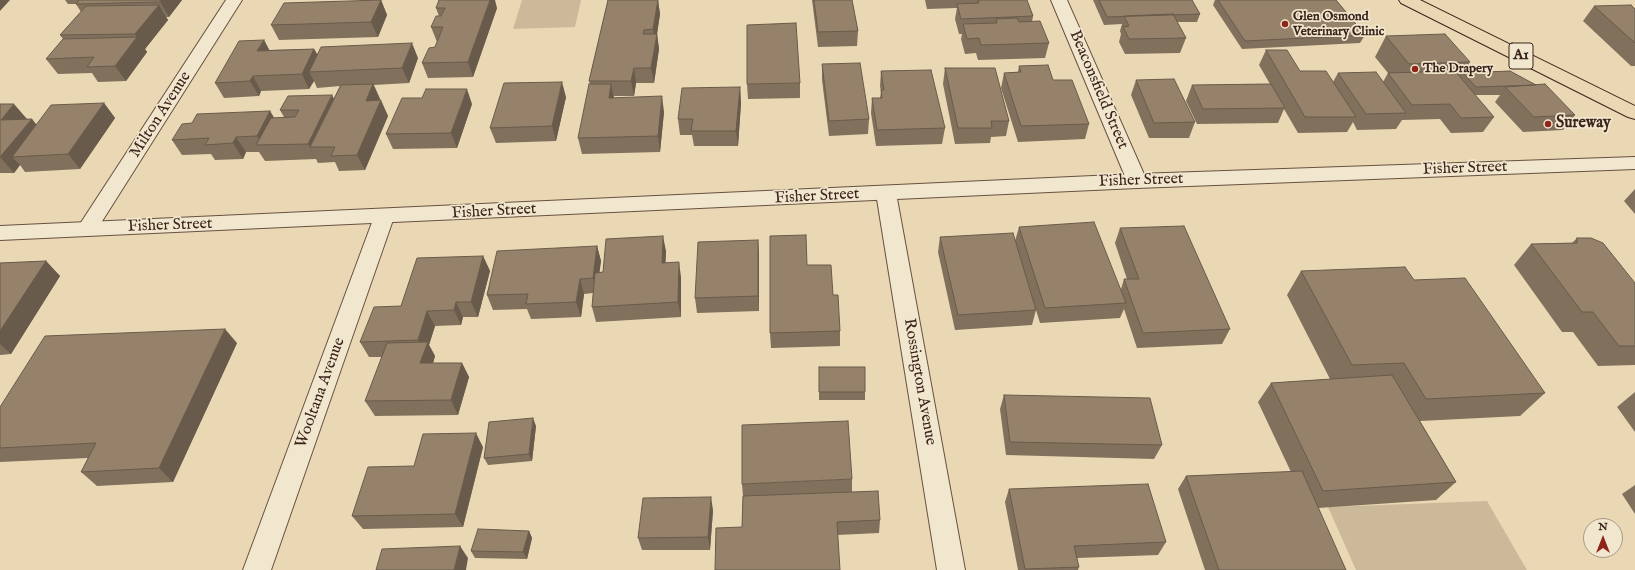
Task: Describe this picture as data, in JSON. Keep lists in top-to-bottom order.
{
  "streets": {
    "highway": ["A1"],
    "street": [
      "Beaconsfield Street",
      "Milton Avenue",
      "Fisher Street",
      "Rossington Avenue",
      "Wooltana Avenue"
    ]
  },
  "crossings": [
    ["Beaconsfield Street", "Fisher Street"],
    ["Milton Avenue", "Fisher Street"],
    ["Fisher Street", "Rossington Avenue"],
    ["Fisher Street", "Wooltana Avenue"]
  ],
  "places": ["Glen Osmond Veterinary Clinic", "The Drapery", "Sureway"],
  "north": "top"
}
